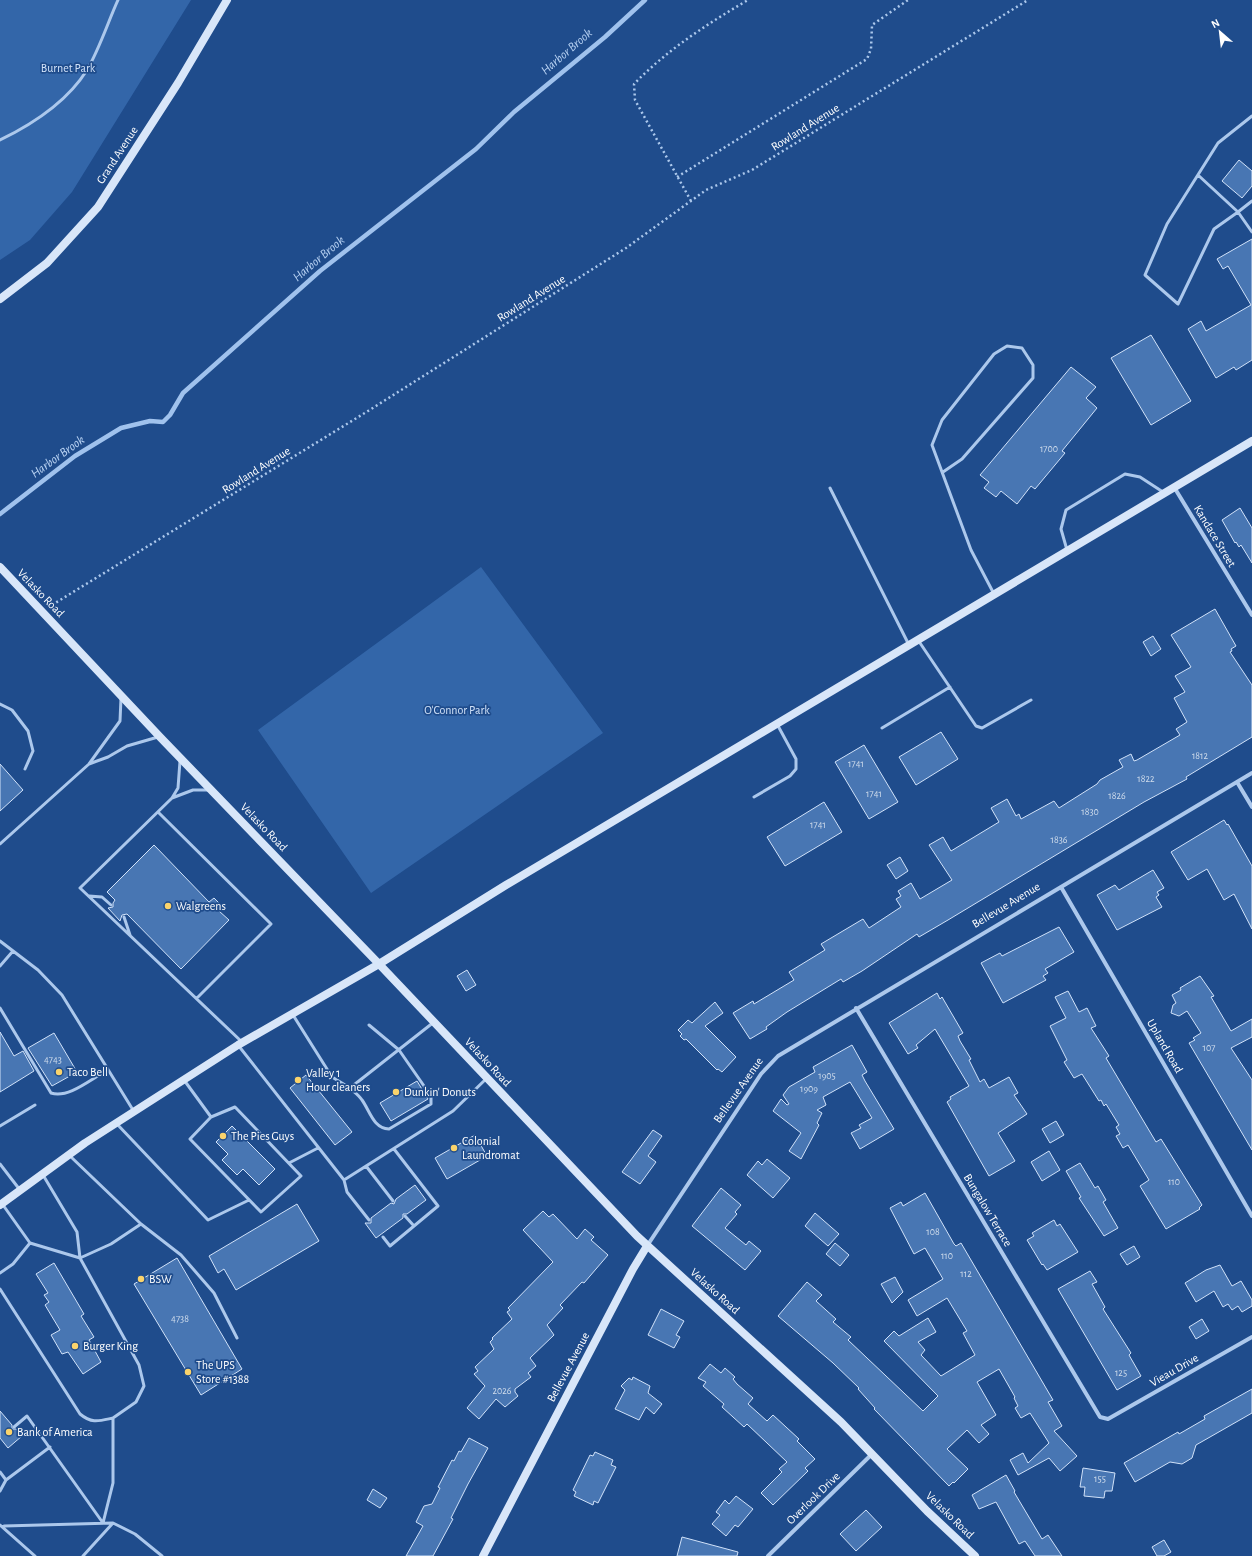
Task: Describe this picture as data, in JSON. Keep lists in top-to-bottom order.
{
  "streets": {
    "street": [
      "Grand Avenue",
      "Kandace Street",
      "Velasko Road",
      "Bellevue Avenue",
      "Upland Road",
      "Bungalow Terrace",
      "Vieau Drive",
      "Overlook Drive"
    ],
    "path": ["Rowland Avenue"]
  },
  "crossings": [
    ["Rowland Avenue", "Velasko Road"],
    ["Velasko Road", "Bellevue Avenue"],
    ["Velasko Road", "Overlook Drive"],
    ["Bellevue Avenue", "Upland Road"],
    ["Bellevue Avenue", "Bungalow Terrace"],
    ["Bungalow Terrace", "Vieau Drive"]
  ],
  "water": ["Harbor Brook"],
  "parks": ["Burnet Park", "O'Connor Park"],
  "places": [
    "Walgreens",
    "Taco Bell",
    "Valley 1 Hour cleaners",
    "Dunkin' Donuts",
    "The Pies Guys",
    "Colonial Laundromat",
    "BSW",
    "Burger King",
    "The UPS Store #1388",
    "Bank of America"
  ],
  "house_numbers": [
    "1700",
    "1812",
    "1741",
    "1822",
    "1741",
    "1826",
    "1830",
    "1741",
    "1836",
    "107",
    "4743",
    "1905",
    "1909",
    "110",
    "108",
    "110",
    "112",
    "4738",
    "125",
    "2026",
    "155"
  ],
  "north": "top left"
}
